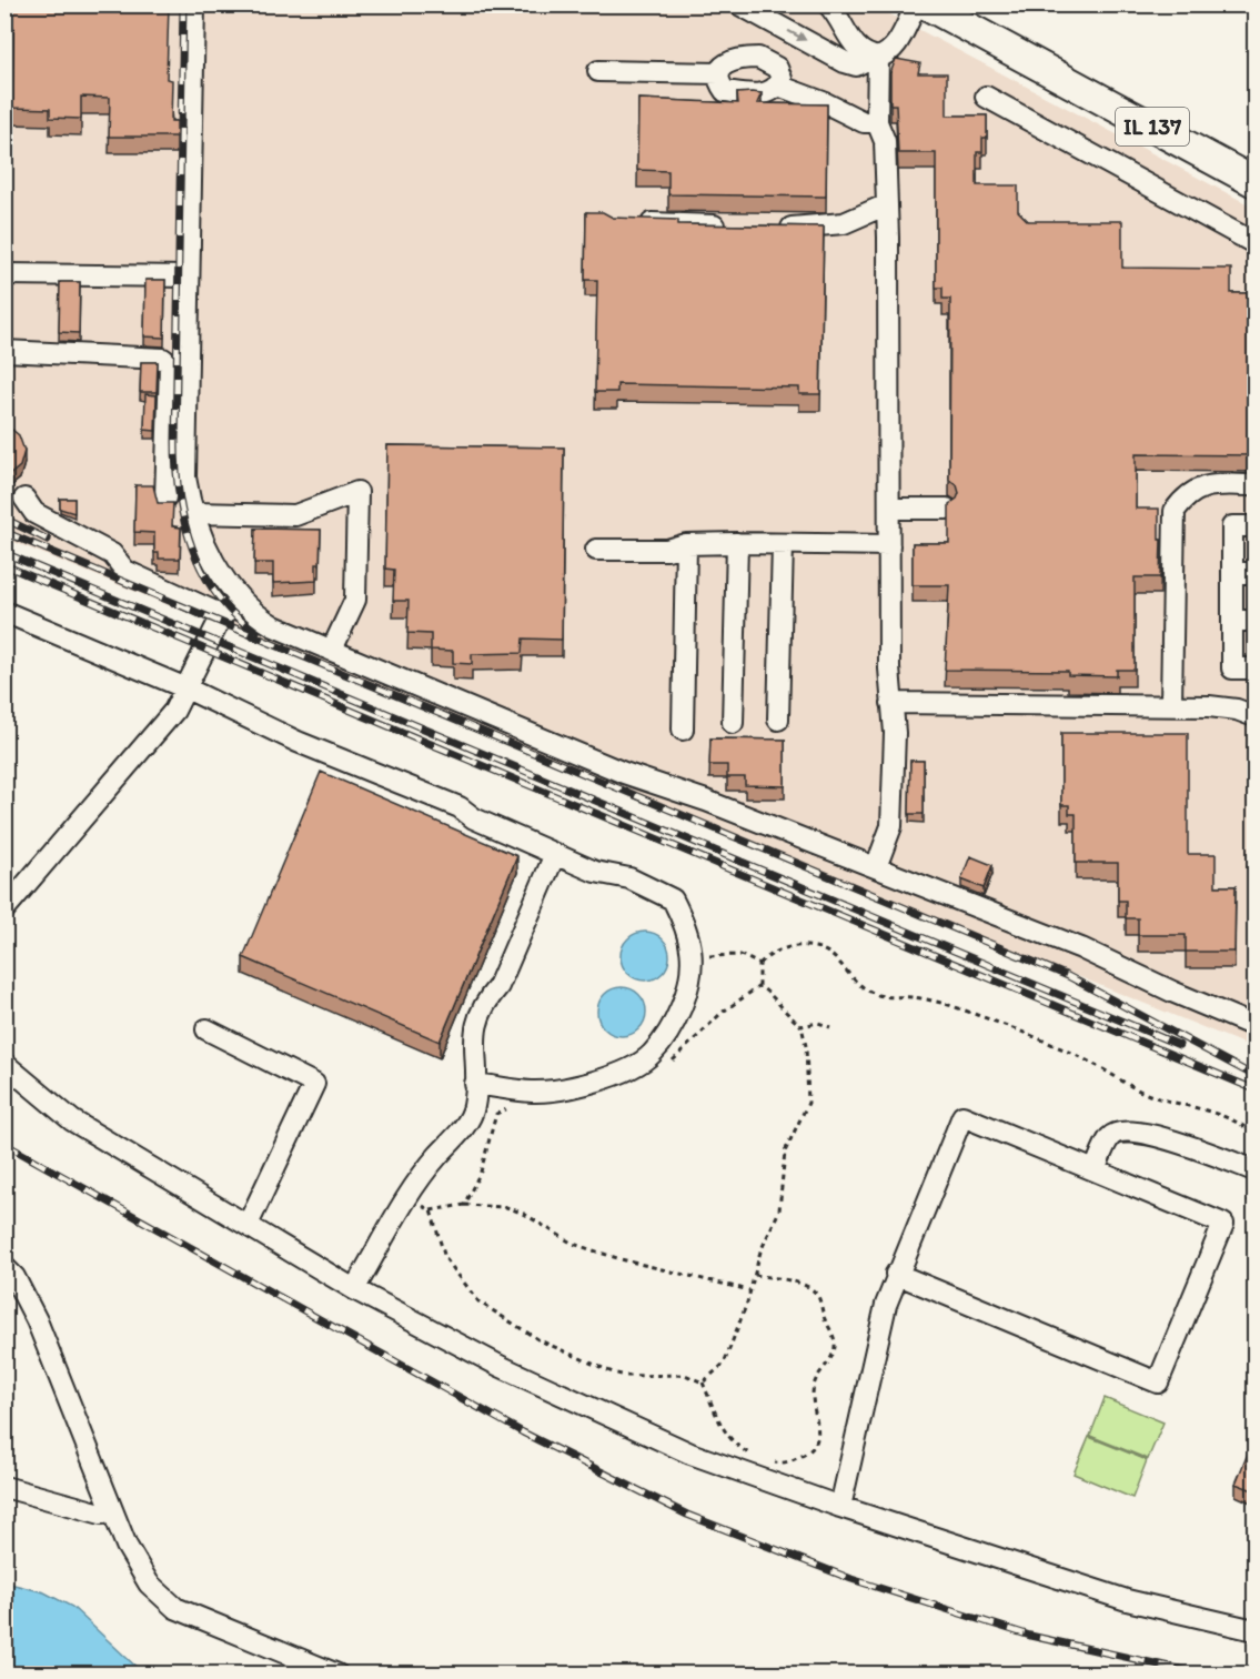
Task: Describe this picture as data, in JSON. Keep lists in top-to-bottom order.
{
  "streets": {
    "highway": ["IL 137"]
  }
}
